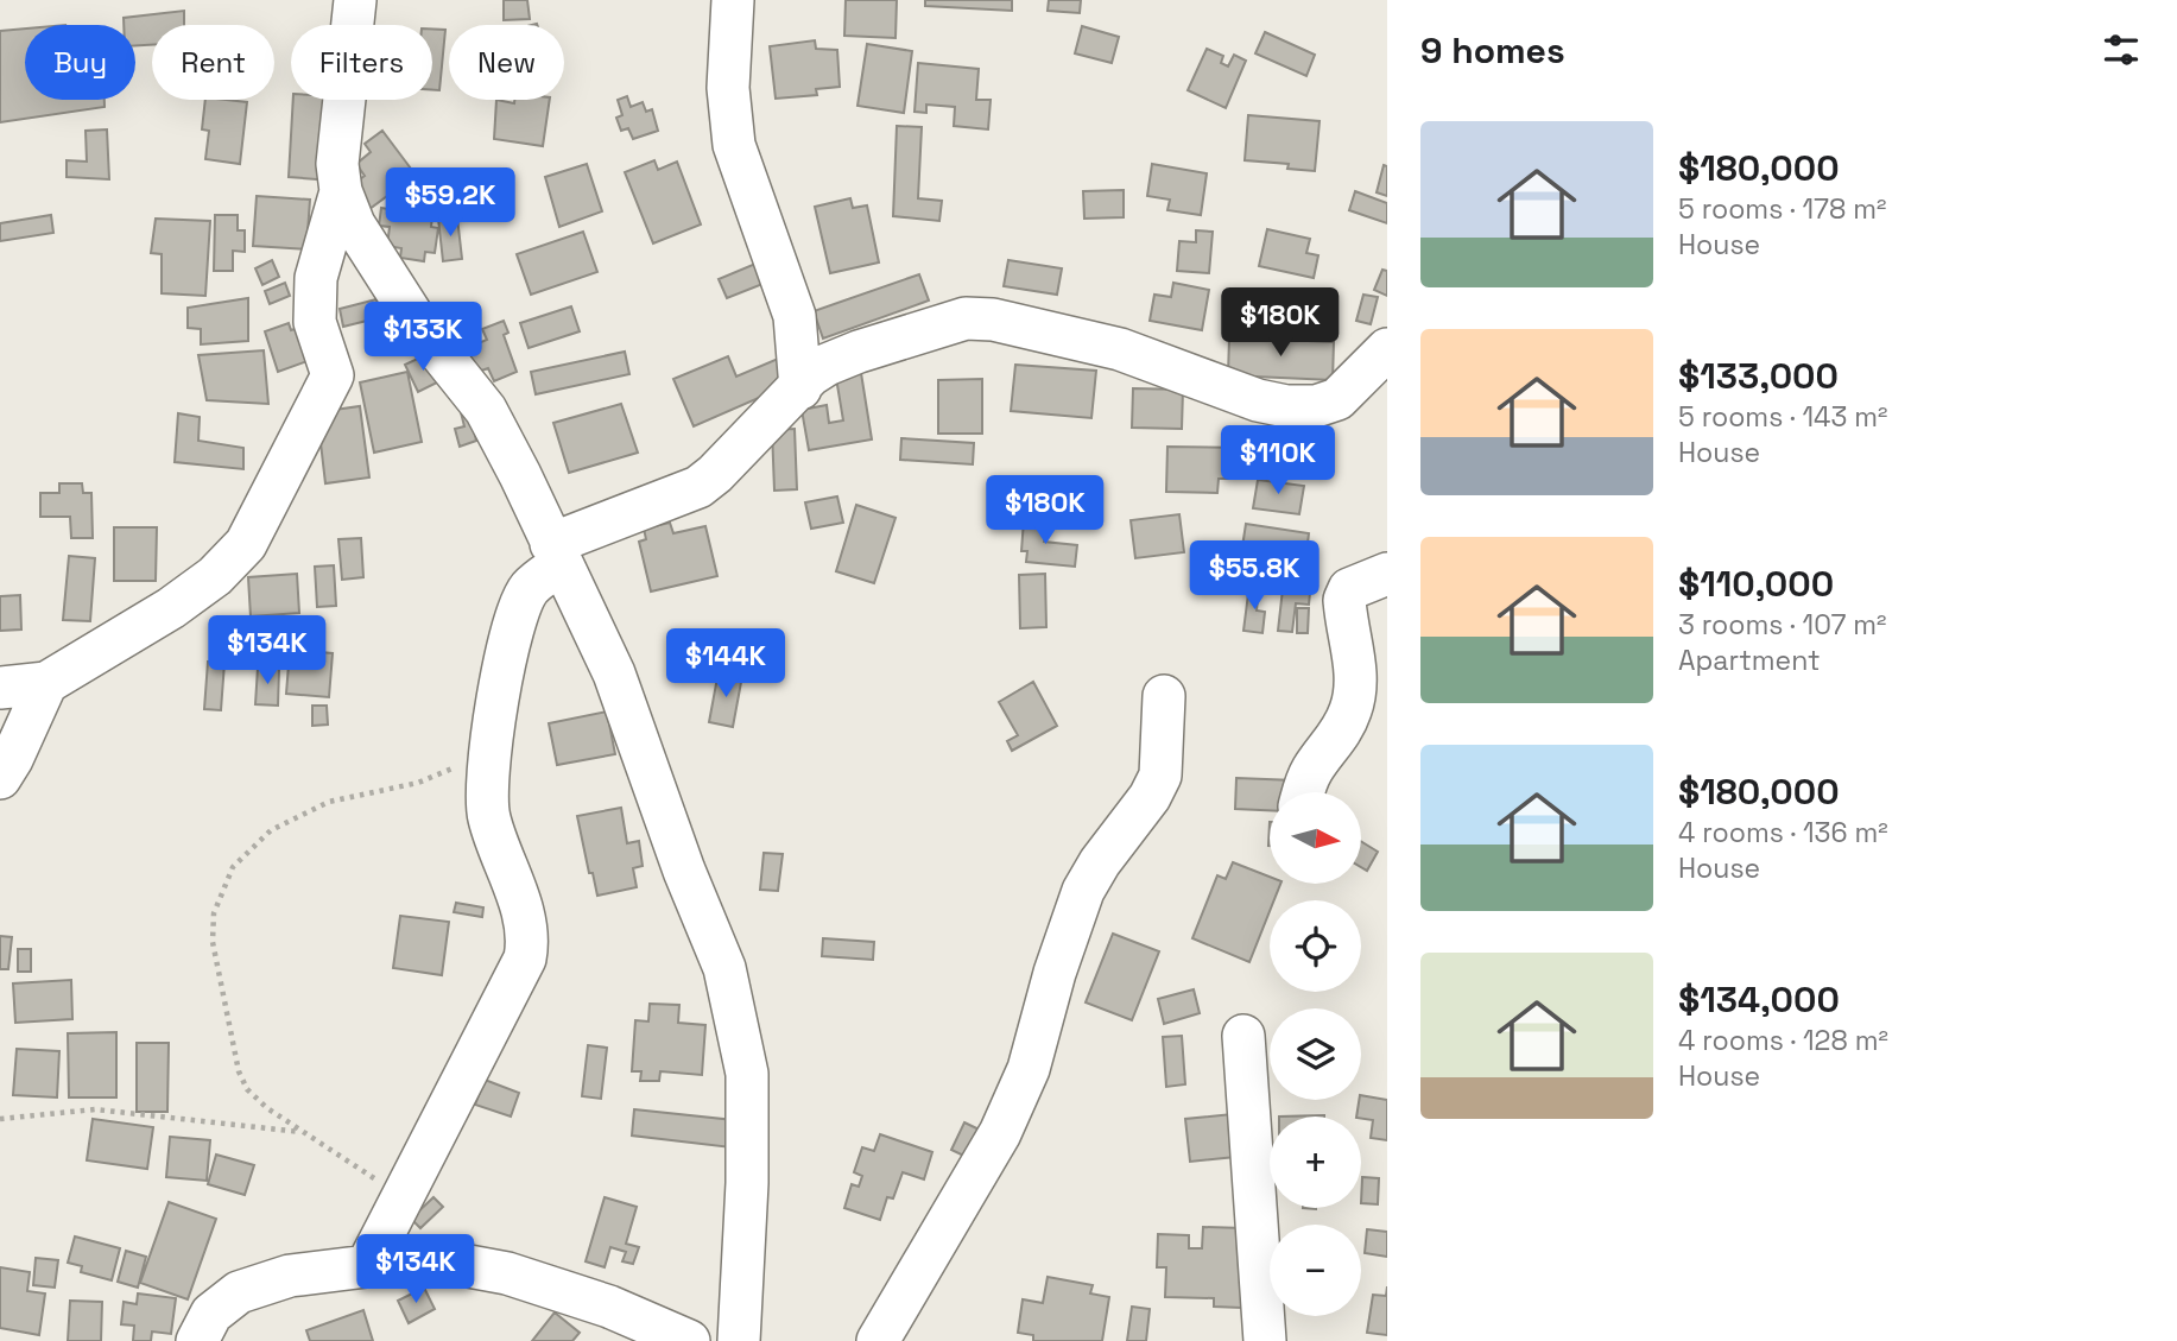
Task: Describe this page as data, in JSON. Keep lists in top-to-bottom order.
{
  "north": "right",
  "page": {
    "heading": "9 homes",
    "chip": [
      "Buy",
      "Rent",
      "Filters",
      "New"
    ],
    "list": [
      {
        "name": "$180,000",
        "note": "5 rooms · 178 m² · House"
      },
      {
        "name": "$133,000",
        "note": "5 rooms · 143 m² · House"
      },
      {
        "name": "$110,000",
        "note": "3 rooms · 107 m² · Apartment"
      },
      {
        "name": "$180,000",
        "note": "4 rooms · 136 m² · House"
      },
      {
        "name": "$134,000",
        "note": "4 rooms · 128 m² · House"
      }
    ],
    "price": [
      "$59.2K",
      "$180K",
      "$133K",
      "$110K",
      "$180K",
      "$55.8K",
      "$134K",
      "$144K",
      "$134K"
    ],
    "map_buttons": ["+", "−"]
  }
}
